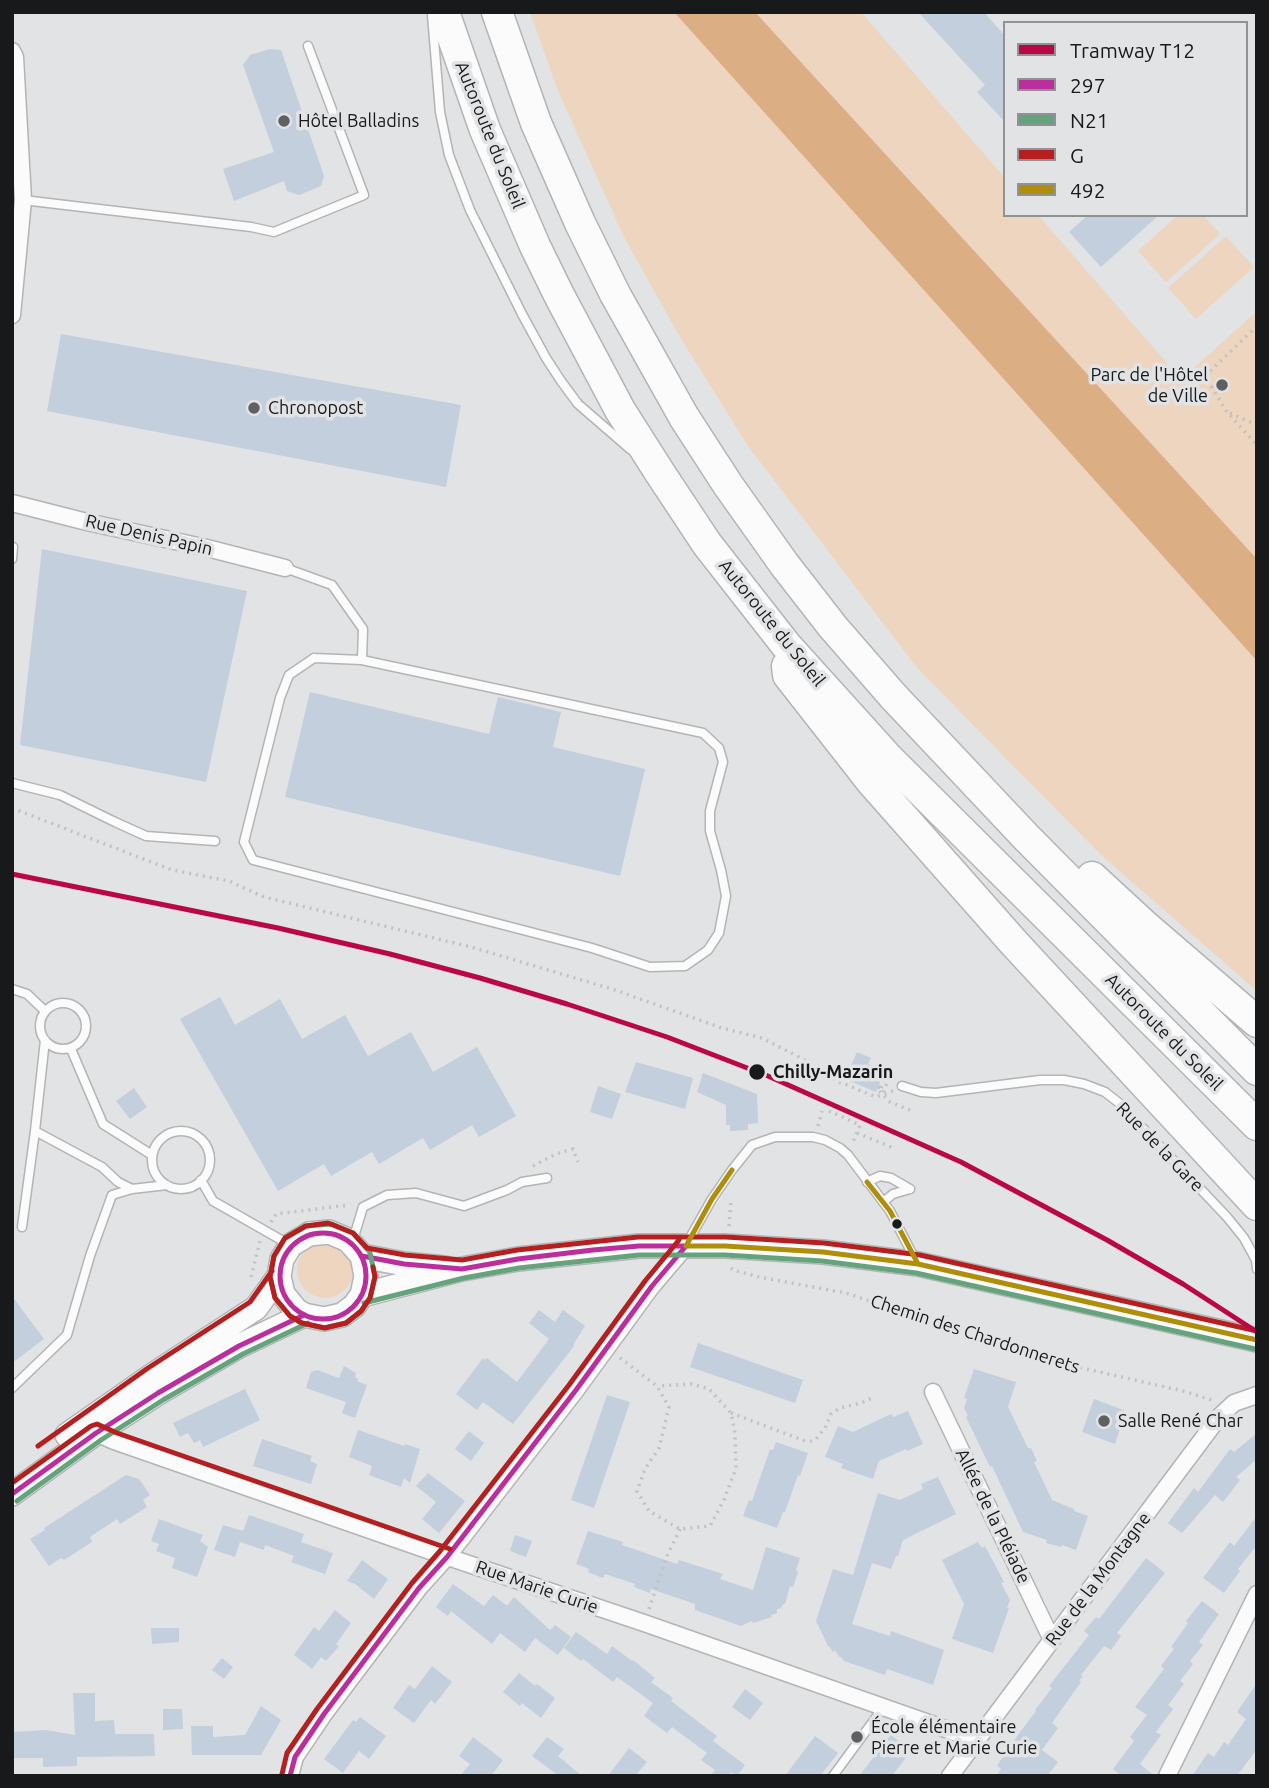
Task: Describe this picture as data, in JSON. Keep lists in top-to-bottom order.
{
  "streets": {
    "highway": ["Autoroute du Soleil"],
    "street": [
      "Rue Denis Papin",
      "Allée de la Pléiade",
      "Rue de la Montagne",
      "Rue Marie Curie"
    ],
    "lane": ["Rue de la Gare"],
    "path": ["Chemin des Chardonnerets"]
  },
  "crossings": [
    ["Allée de la Pléiade", "Rue de la Montagne"],
    ["Rue de la Montagne", "Rue Marie Curie"]
  ],
  "places": [
    "Hôtel Balladins",
    "Parc de l'Hôtel de Ville",
    "Chronopost",
    "Chilly-Mazarin",
    "Salle René Char",
    "École élémentaire Pierre et Marie Curie"
  ],
  "lines": [
    "tram line T12",
    "transit line 492",
    "transit line G",
    "transit line N21",
    "transit line 297"
  ],
  "legend": [
    "Tramway T12",
    "297",
    "N21",
    "G",
    "492"
  ]
}
